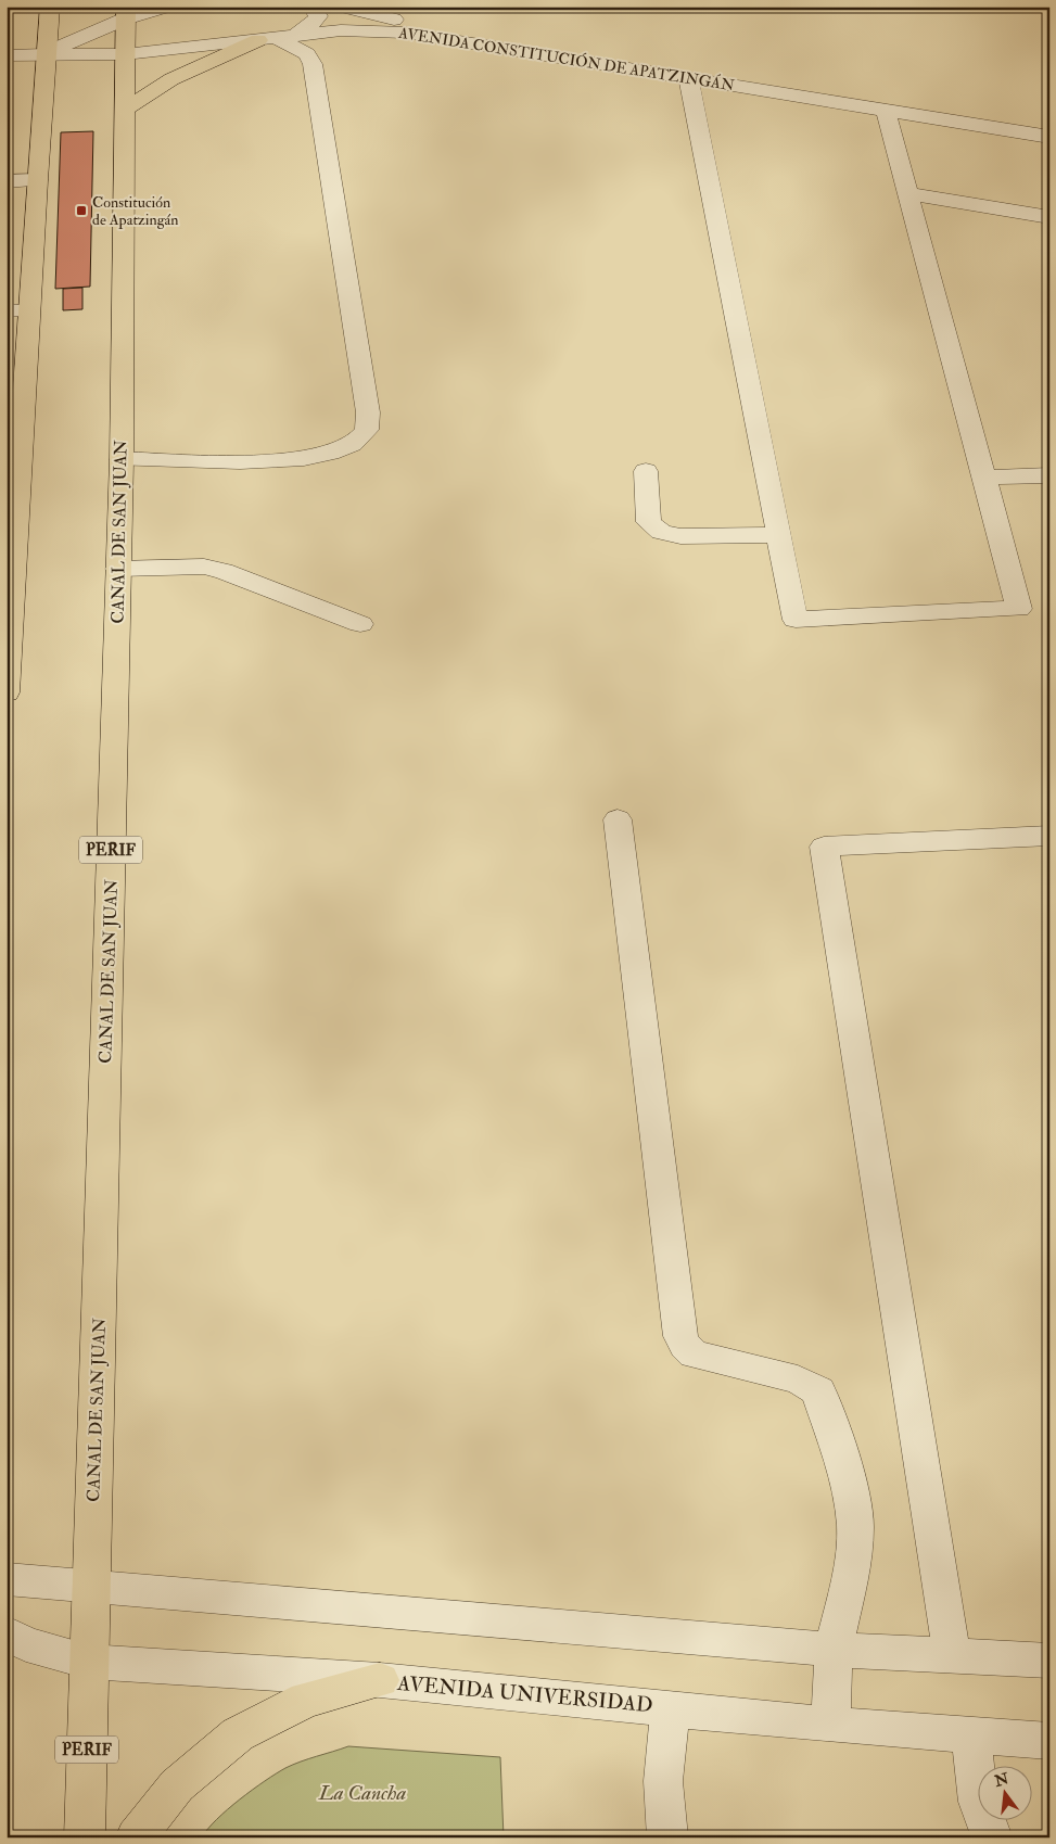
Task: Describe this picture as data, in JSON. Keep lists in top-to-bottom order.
{
  "streets": {
    "main road": ["CANAL DE SAN JUAN", "PERIF"],
    "street": ["AVENIDA CONSTITUCIÓN DE APATZINGÁN", "AVENIDA UNIVERSIDAD"]
  },
  "crossings": [
    ["AVENIDA CONSTITUCIÓN DE APATZINGÁN", "CANAL DE SAN JUAN"],
    ["CANAL DE SAN JUAN", "AVENIDA UNIVERSIDAD"]
  ],
  "parks": ["La Cancha"],
  "places": {
    "transit": ["Constitución de Apatzingán"]
  },
  "north": "top"
}
